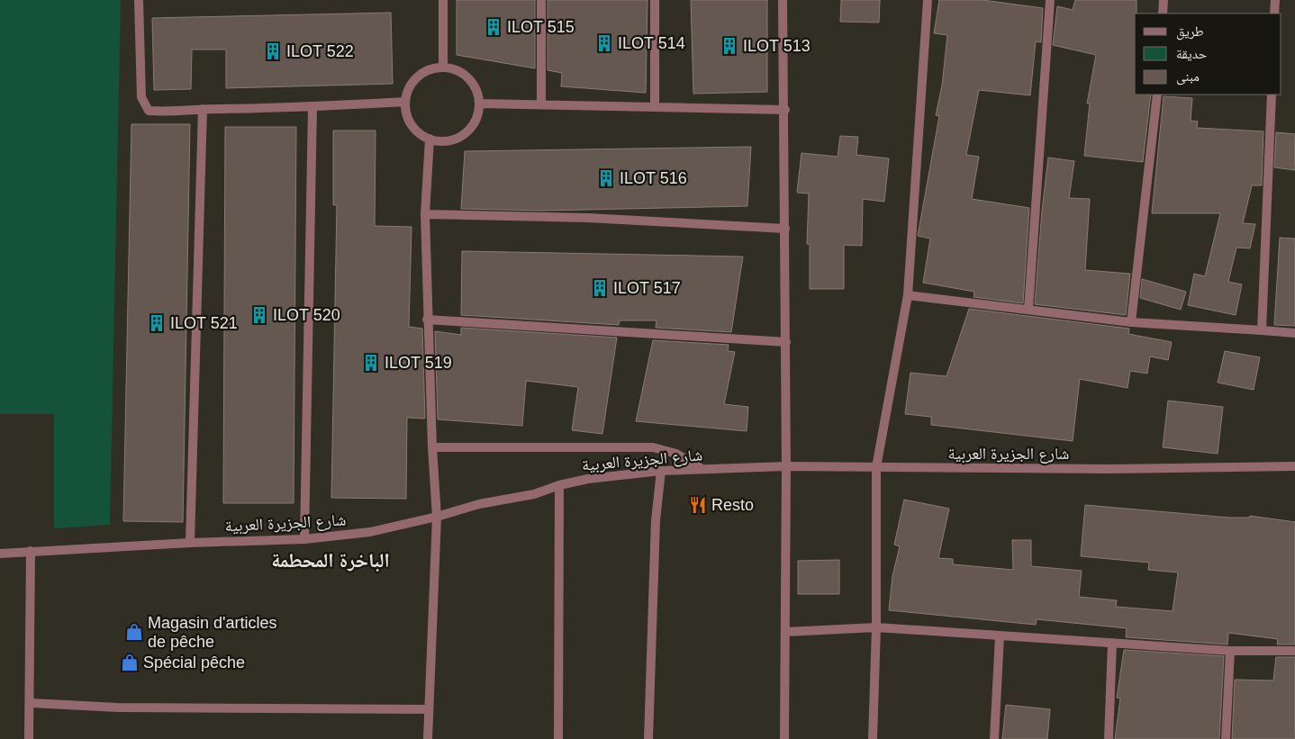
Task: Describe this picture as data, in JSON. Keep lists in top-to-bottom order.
{
  "streets": {
    "street": ["شارع الجزيرة العربية"]
  },
  "districts": ["الباخرة المحطمة"],
  "places": {
    "building": [
      "ILOT 515",
      "ILOT 514",
      "ILOT 513",
      "ILOT 522",
      "ILOT 516",
      "ILOT 517",
      "ILOT 520",
      "ILOT 521",
      "ILOT 519"
    ],
    "restaurant": ["Resto"],
    "shop": ["Magasin d'articles de pêche", "Spécial pêche"]
  },
  "legend": ["طريق", "حديقة", "مبنى"]
}
